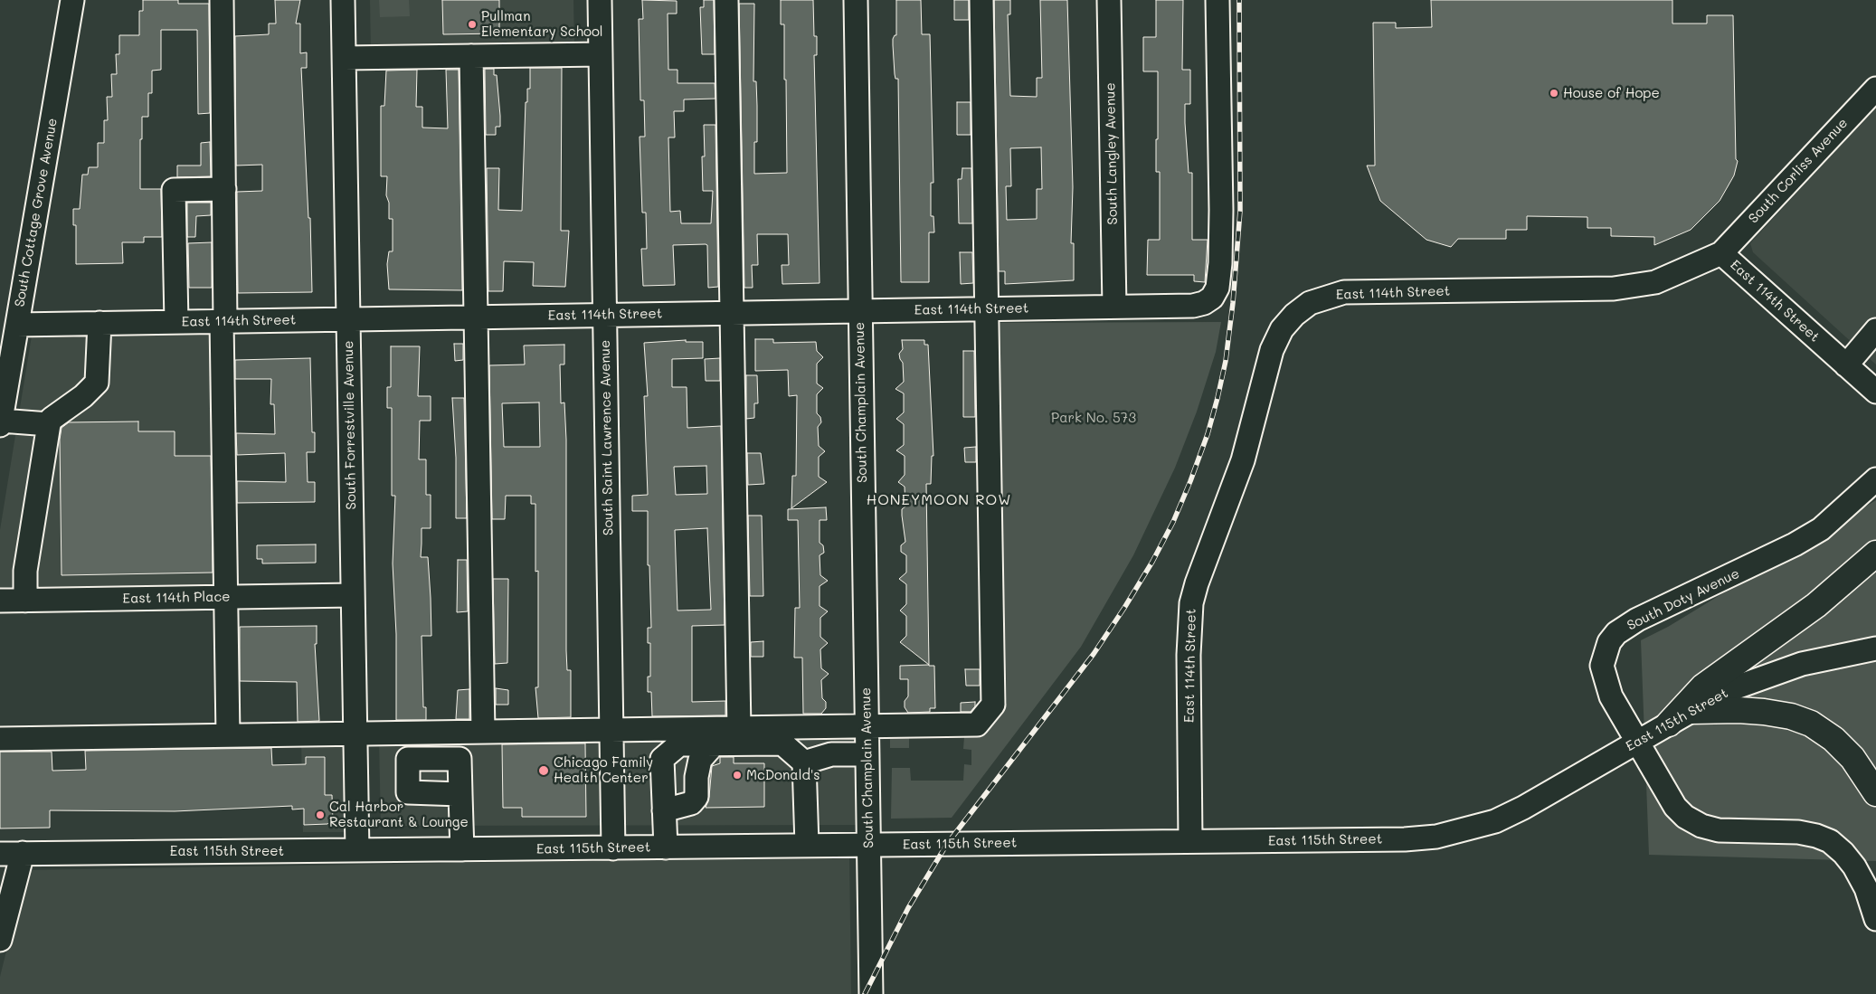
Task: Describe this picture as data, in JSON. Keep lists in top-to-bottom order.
{
  "streets": {
    "street": [
      "South Langley Avenue",
      "South Corliss Avenue",
      "South Cottage Grove Avenue",
      "East 114th Street",
      "South Champlain Avenue",
      "South Forrestville Avenue",
      "South Saint Lawrence Avenue",
      "East 114th Place",
      "South Doty Avenue",
      "East 115th Street"
    ]
  },
  "crossings": [
    ["South Langley Avenue", "East 114th Street"],
    ["South Corliss Avenue", "East 114th Street"],
    ["South Cottage Grove Avenue", "East 114th Street"],
    ["East 114th Street", "South Champlain Avenue"],
    ["East 114th Street", "South Forrestville Avenue"],
    ["East 114th Street", "South Saint Lawrence Avenue"],
    ["East 114th Street", "East 115th Street"],
    ["South Champlain Avenue", "East 115th Street"],
    ["South Forrestville Avenue", "East 114th Place"],
    ["South Forrestville Avenue", "East 115th Street"],
    ["South Saint Lawrence Avenue", "East 115th Street"],
    ["South Doty Avenue", "East 115th Street"]
  ],
  "districts": ["HONEYMOON ROW"],
  "parks": ["Park No. 573"],
  "places": [
    "Pullman Elementary School",
    "House of Hope",
    "Chicago Family Health Center",
    "McDonald's",
    "Cal Harbor Restaurant & Lounge"
  ]
}
